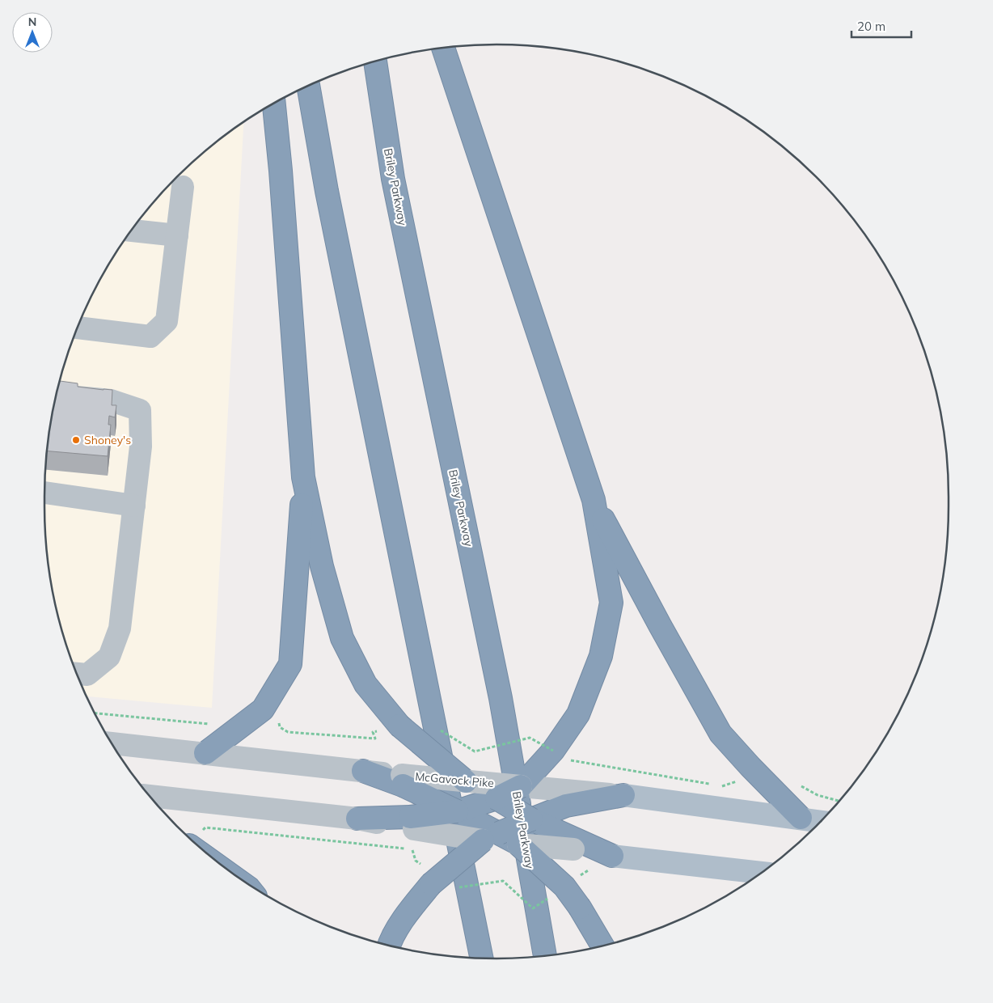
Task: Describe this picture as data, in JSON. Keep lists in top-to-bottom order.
{
  "streets": {
    "highway": ["Briley Parkway"],
    "street": ["McGavock Pike"]
  },
  "places": ["Shoney's"],
  "scale_bar": "20 m",
  "north": "top"
}
